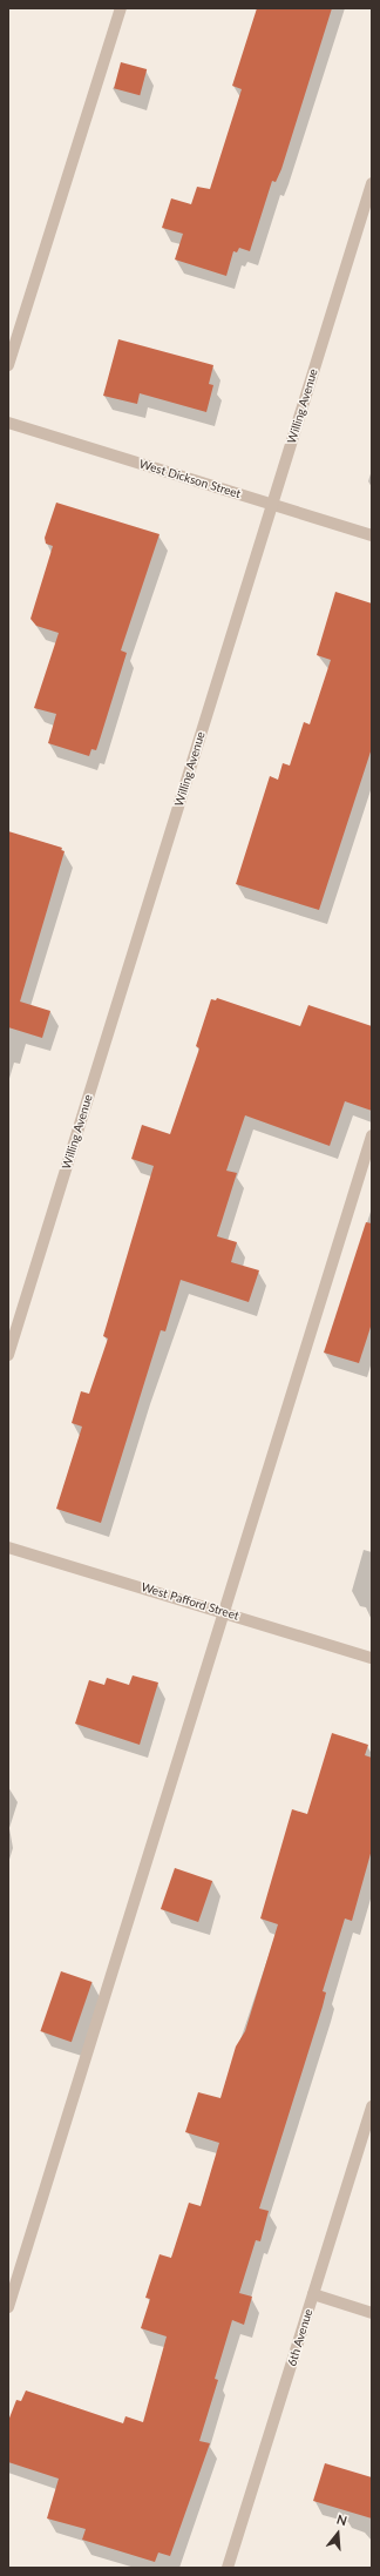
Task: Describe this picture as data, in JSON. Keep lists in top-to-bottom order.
{
  "streets": {
    "street": [
      "Willing Avenue",
      "West Dickson Street",
      "West Pafford Street",
      "6th Avenue"
    ]
  },
  "crossings": [
    ["Willing Avenue", "West Dickson Street"]
  ],
  "north": "top"
}
